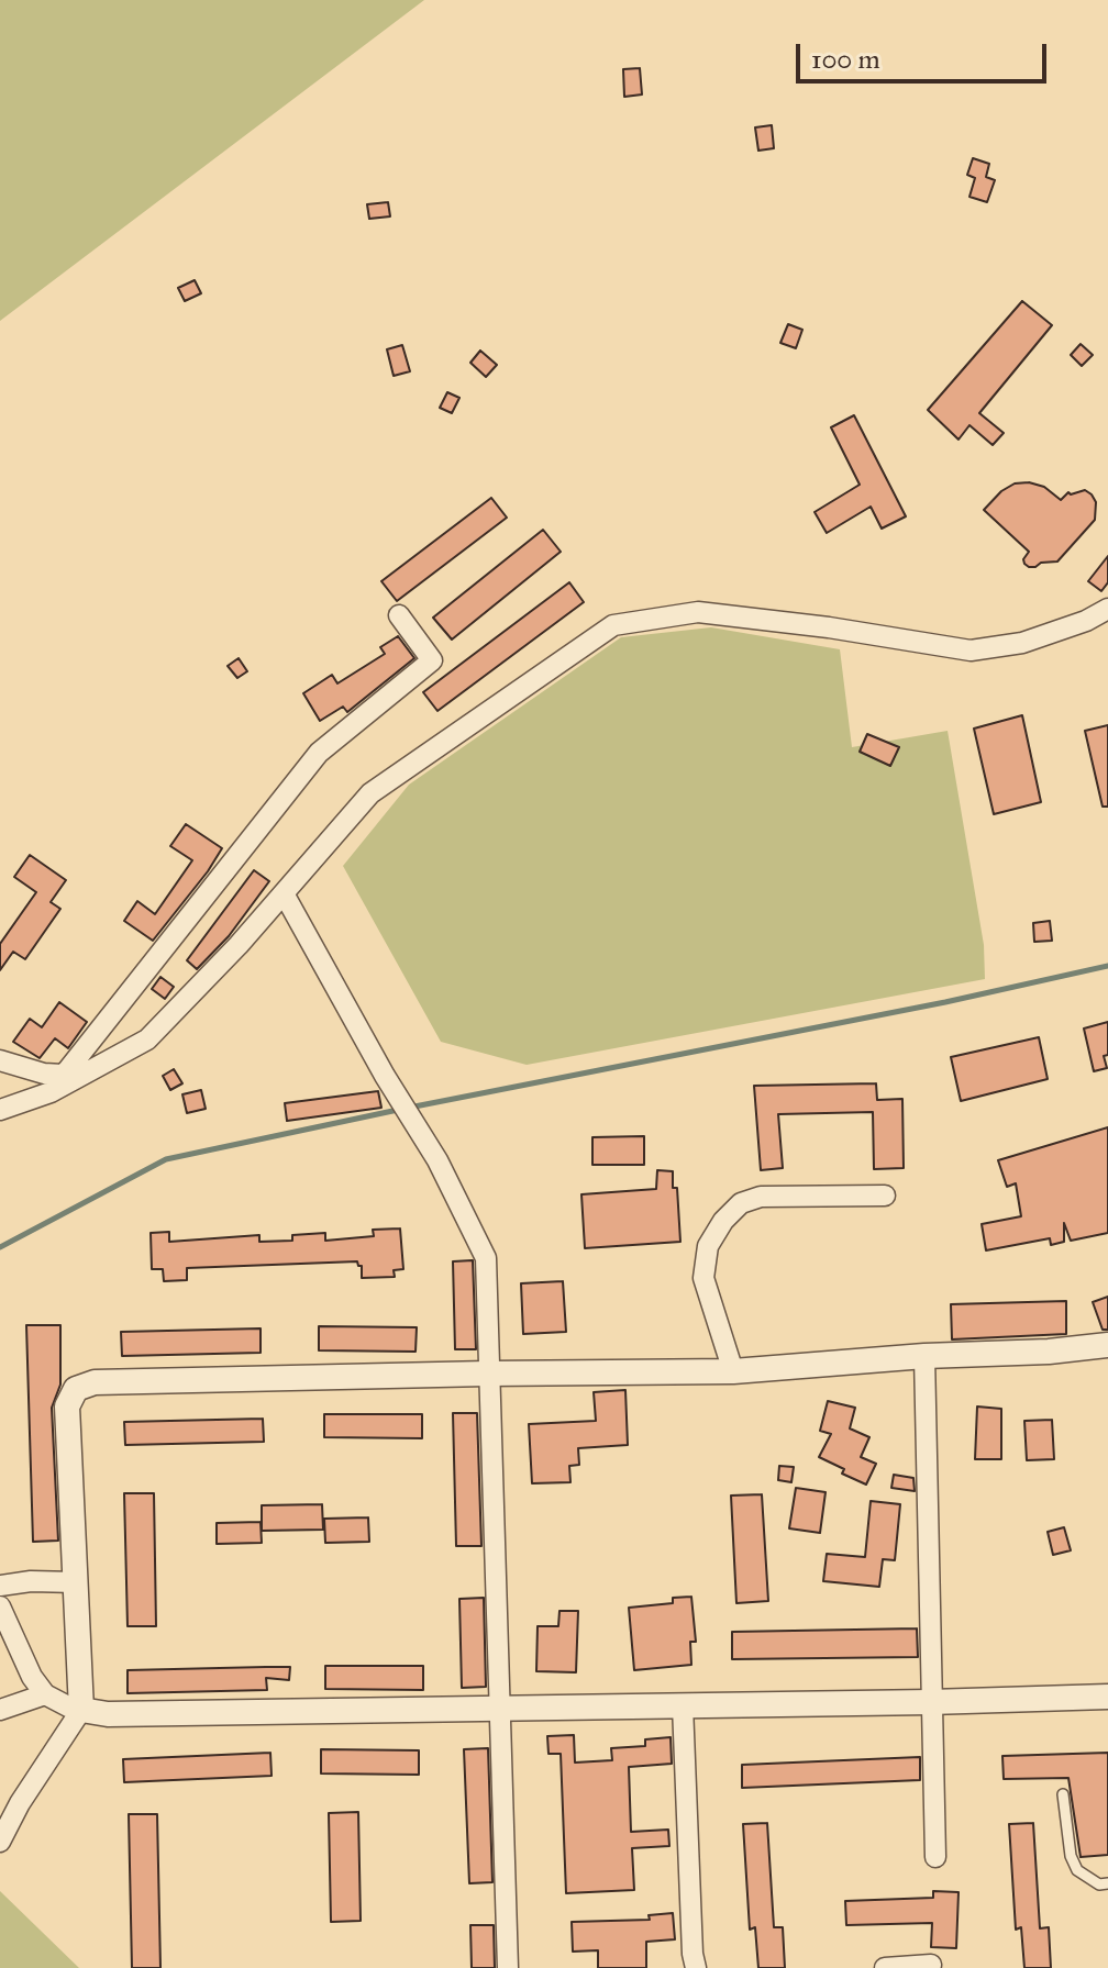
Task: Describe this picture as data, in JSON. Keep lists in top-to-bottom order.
{
  "scale_bar": "100 m"
}
